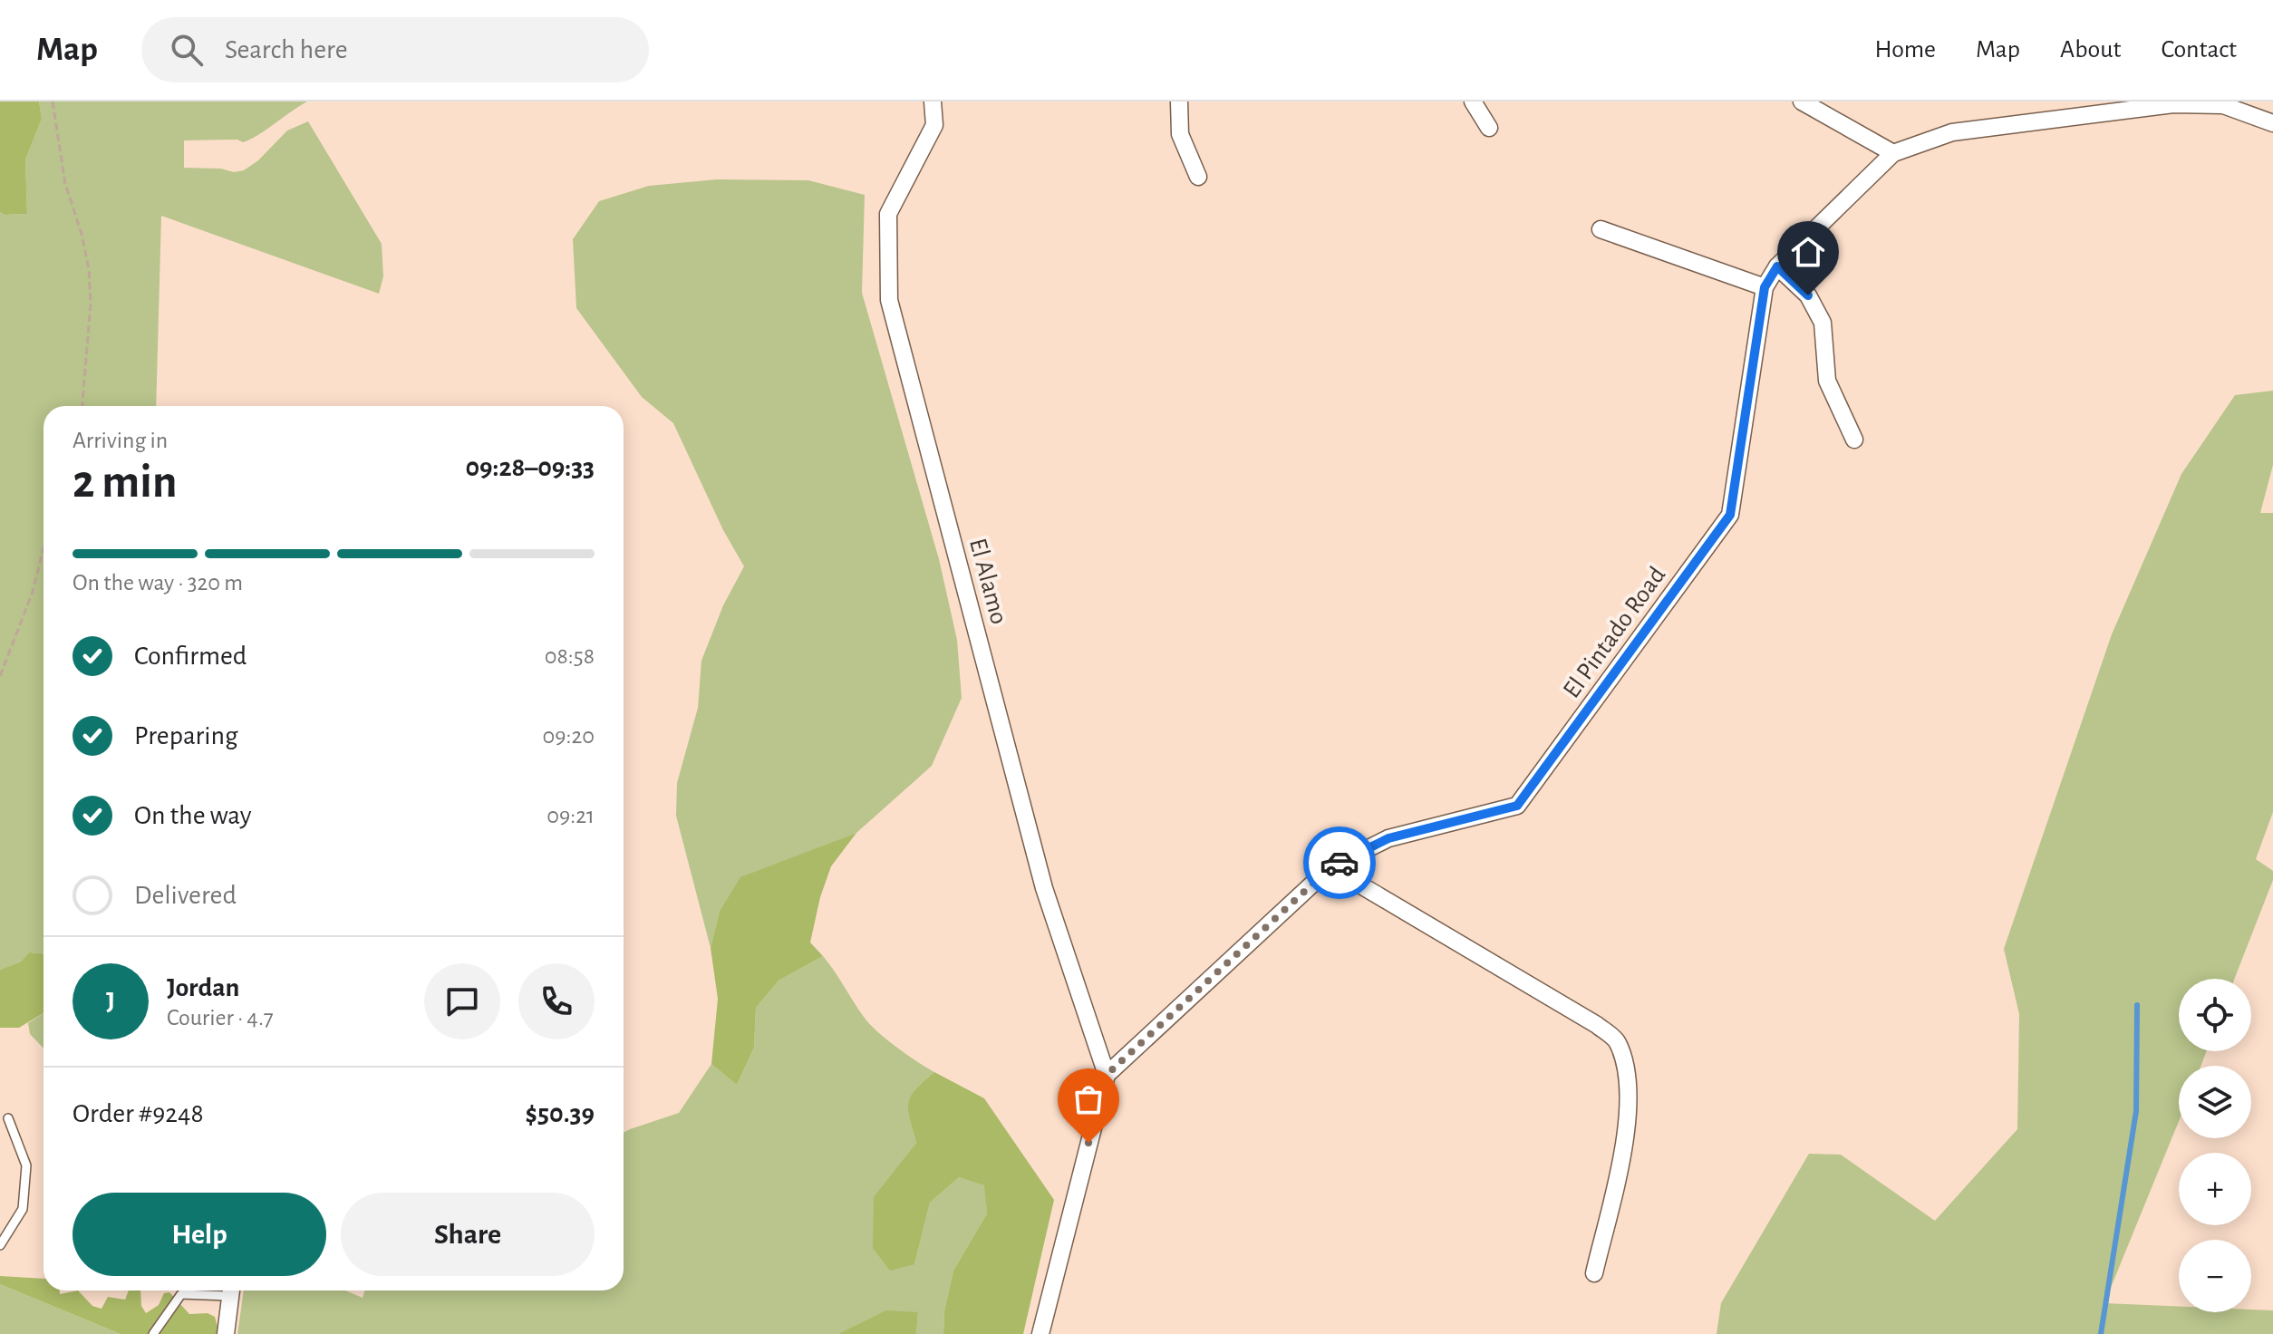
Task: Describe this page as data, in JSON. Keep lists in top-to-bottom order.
{
  "streets": {
    "street": ["El Alamo", "El Pintado Road"]
  },
  "crossings": [
    ["El Alamo", "El Pintado Road"]
  ],
  "page": {
    "header": "Map",
    "search": "Search here",
    "nav": [
      "Home",
      "Map",
      "About",
      "Contact"
    ],
    "heading": ["2 min", "Arriving in", "09:28–09:33"],
    "panel": [
      "Jordan",
      "Courier · 4.7",
      "Order #9248",
      "$50.39"
    ],
    "bar": "On the way · 320 m",
    "list": [
      ["Confirmed", "08:58"],
      ["Preparing", "09:20"],
      ["On the way", "09:21"],
      "Delivered"
    ],
    "round": "J",
    "map_buttons": ["+", "−"],
    "buttons": ["Help", "Share"]
  }
}
